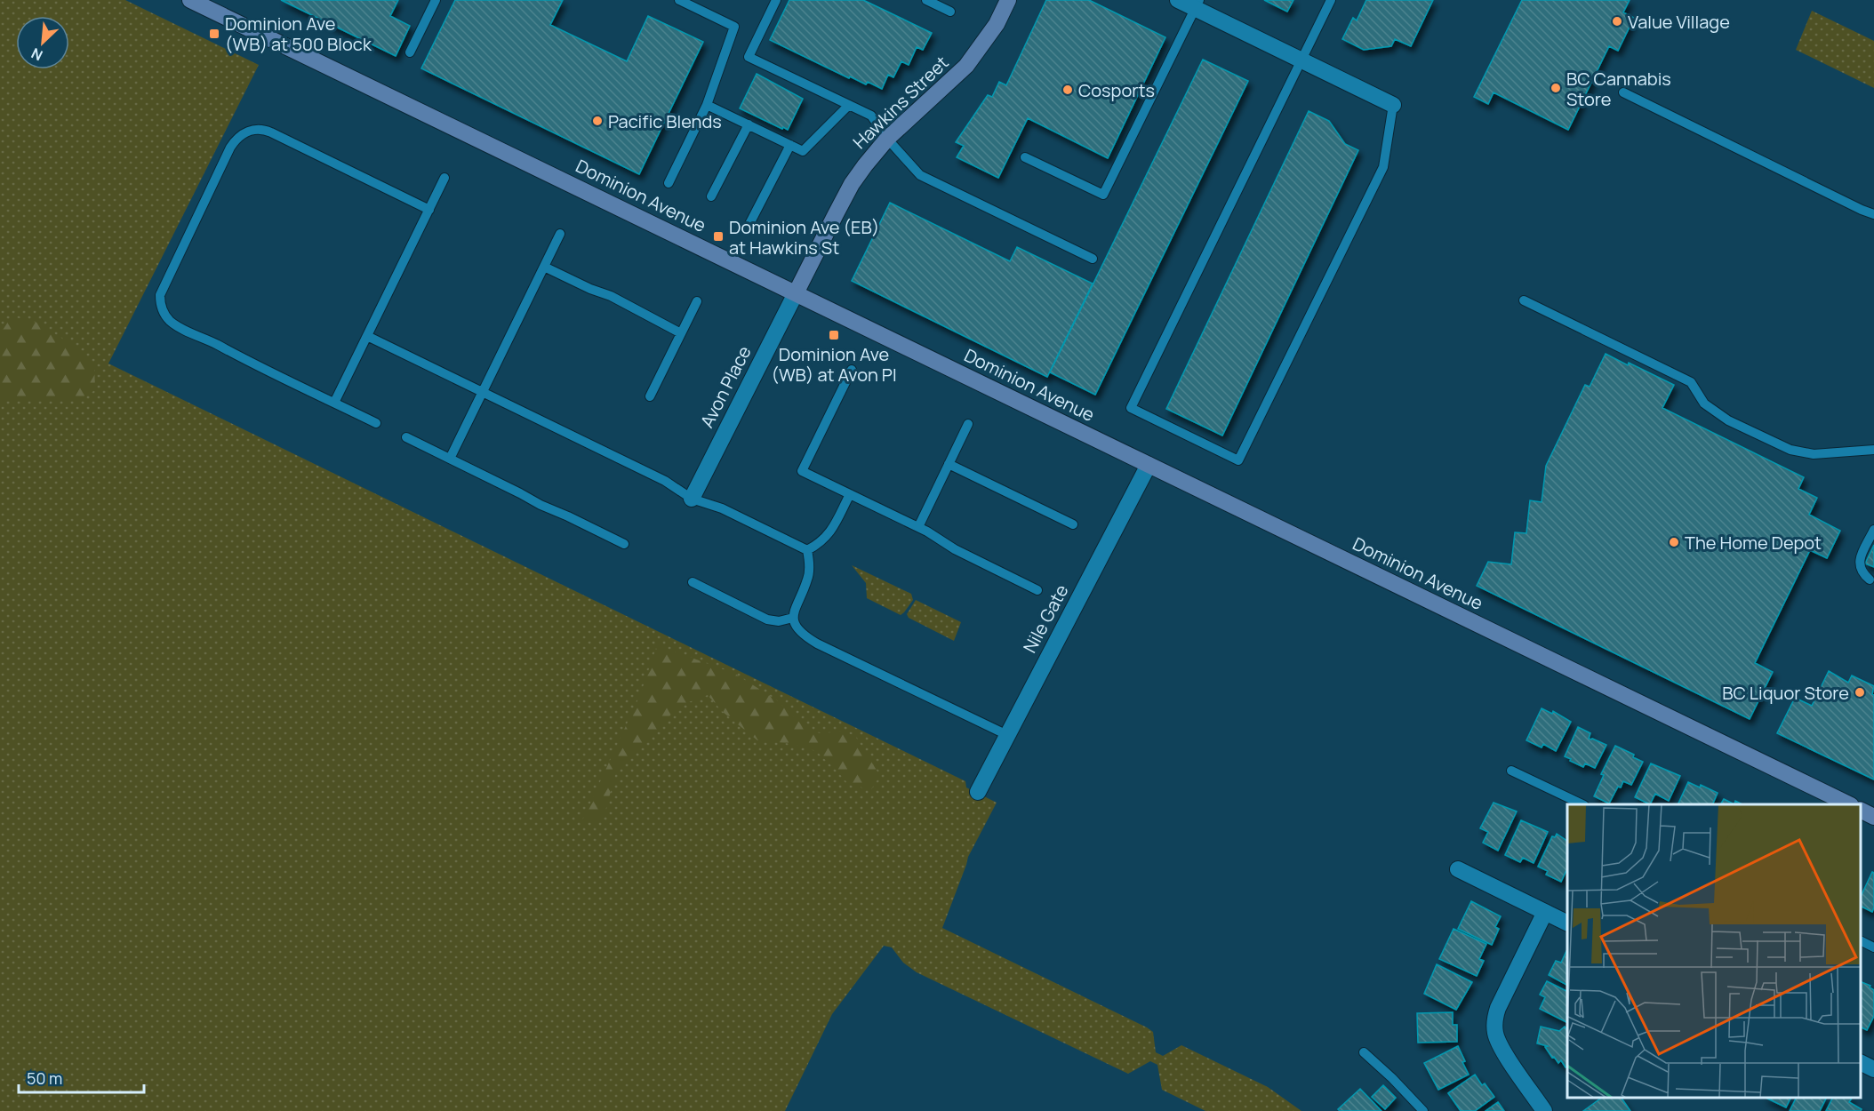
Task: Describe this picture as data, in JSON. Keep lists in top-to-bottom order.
{
  "streets": {
    "main road": ["Hawkins Street", "Dominion Avenue"],
    "street": ["Avon Place", "Nile Gate"]
  },
  "crossings": [
    ["Hawkins Street", "Dominion Avenue"],
    ["Hawkins Street", "Avon Place"],
    ["Dominion Avenue", "Avon Place"],
    ["Dominion Avenue", "Nile Gate"]
  ],
  "places": {
    "other": [
      "Value Village",
      "BC Cannabis Store",
      "Cosports",
      "Pacific Blends",
      "The Home Depot",
      "BC Liquor Store"
    ],
    "transit": ["Dominion Ave (WB) at 500 Block", "Dominion Ave (EB) at Hawkins St", "Dominion Ave (WB) at Avon Pl"]
  },
  "scale_bar": "50 m",
  "north": "bottom left"
}
